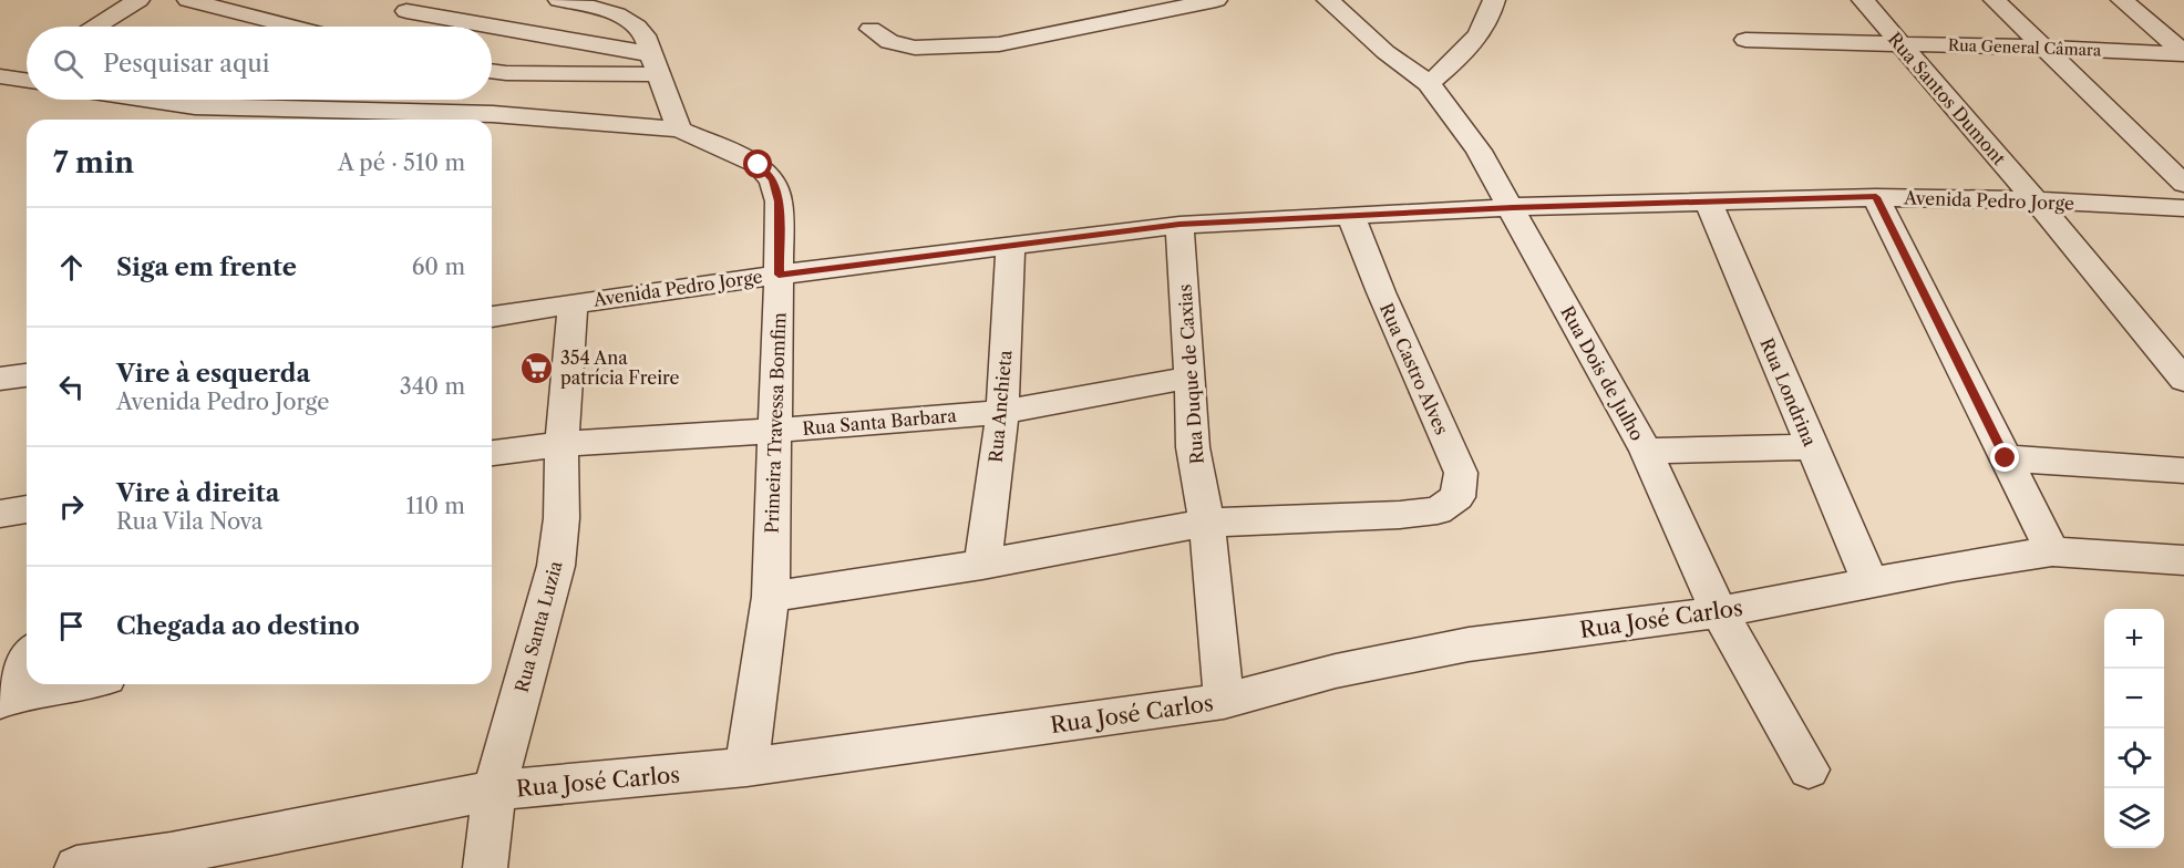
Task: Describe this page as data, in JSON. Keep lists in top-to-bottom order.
{
  "streets": {
    "street": [
      "Rua General Câmara",
      "Rua Santos Dumont",
      "Avenida Pedro Jorge",
      "Rua Castro Alves",
      "Rua Dois de Julho",
      "Rua Duque de Caxias",
      "Rua Londrina",
      "Rua Anchieta",
      "Rua Santa Barbara",
      "Primeira Travessa Bomfim",
      "Rua José Carlos",
      "Rua Santa Luzia"
    ]
  },
  "crossings": [
    ["Rua General Câmara", "Rua Santos Dumont"],
    ["Rua Santos Dumont", "Avenida Pedro Jorge"],
    ["Avenida Pedro Jorge", "Rua Castro Alves"],
    ["Avenida Pedro Jorge", "Rua Dois de Julho"],
    ["Avenida Pedro Jorge", "Rua Duque de Caxias"],
    ["Avenida Pedro Jorge", "Rua Londrina"],
    ["Avenida Pedro Jorge", "Rua Anchieta"],
    ["Avenida Pedro Jorge", "Primeira Travessa Bomfim"],
    ["Avenida Pedro Jorge", "Rua Santa Luzia"],
    ["Rua Castro Alves", "Rua Duque de Caxias"],
    ["Rua Dois de Julho", "Rua José Carlos"],
    ["Rua Duque de Caxias", "Rua Santa Barbara"],
    ["Rua Duque de Caxias", "Rua José Carlos"],
    ["Rua Londrina", "Rua José Carlos"],
    ["Rua Anchieta", "Rua Santa Barbara"],
    ["Rua Santa Barbara", "Primeira Travessa Bomfim"],
    ["Rua Santa Barbara", "Rua Santa Luzia"],
    ["Primeira Travessa Bomfim", "Rua José Carlos"],
    ["Rua José Carlos", "Rua Santa Luzia"]
  ],
  "places": {
    "supermarket": ["354 Ana patrícia Freire"]
  },
  "page": {
    "search": "Pesquisar aqui",
    "heading": ["7 min", "A pé · 510 m"],
    "list": [
      ["Siga em frente", "60 m"],
      ["Vire à esquerda", "Avenida Pedro Jorge", "340 m"],
      ["Vire à direita", "Rua Vila Nova", "110 m"],
      "Chegada ao destino"
    ],
    "map_buttons": ["+", "−"]
  }
}
